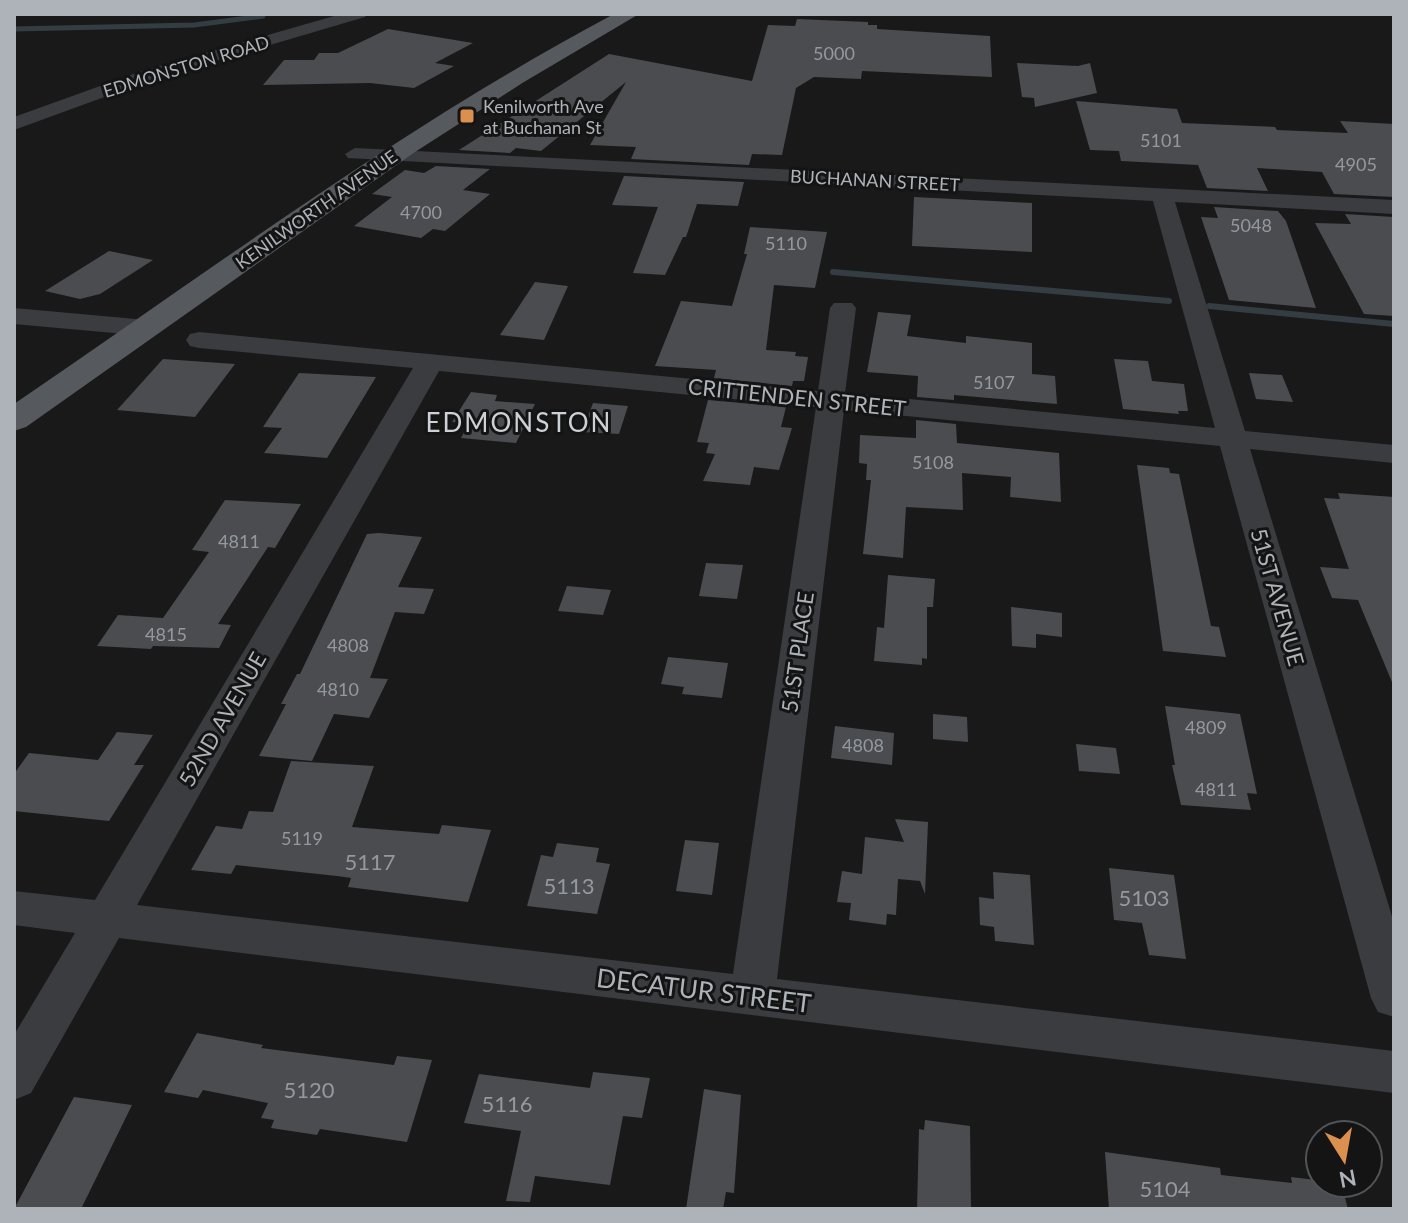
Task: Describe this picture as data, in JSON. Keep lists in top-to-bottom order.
{
  "streets": {
    "main road": ["KENILWORTH AVENUE"],
    "street": [
      "EDMONSTON ROAD",
      "BUCHANAN STREET",
      "CRITTENDEN STREET",
      "51ST AVENUE",
      "51ST PLACE",
      "52ND AVENUE",
      "DECATUR STREET"
    ]
  },
  "crossings": [
    ["BUCHANAN STREET", "KENILWORTH AVENUE"],
    ["BUCHANAN STREET", "51ST AVENUE"],
    ["CRITTENDEN STREET", "51ST AVENUE"],
    ["CRITTENDEN STREET", "51ST PLACE"],
    ["CRITTENDEN STREET", "52ND AVENUE"],
    ["51ST PLACE", "DECATUR STREET"],
    ["52ND AVENUE", "DECATUR STREET"]
  ],
  "districts": ["EDMONSTON"],
  "places": {
    "transit": ["Kenilworth Ave at Buchanan St"]
  },
  "house_numbers": [
    "5000",
    "5101",
    "4905",
    "4700",
    "5048",
    "5110",
    "5107",
    "5108",
    "4811",
    "4815",
    "4808",
    "4810",
    "4809",
    "4808",
    "4811",
    "5119",
    "5117",
    "5113",
    "5103",
    "5120",
    "5116",
    "5104"
  ],
  "north": "bottom"
}
